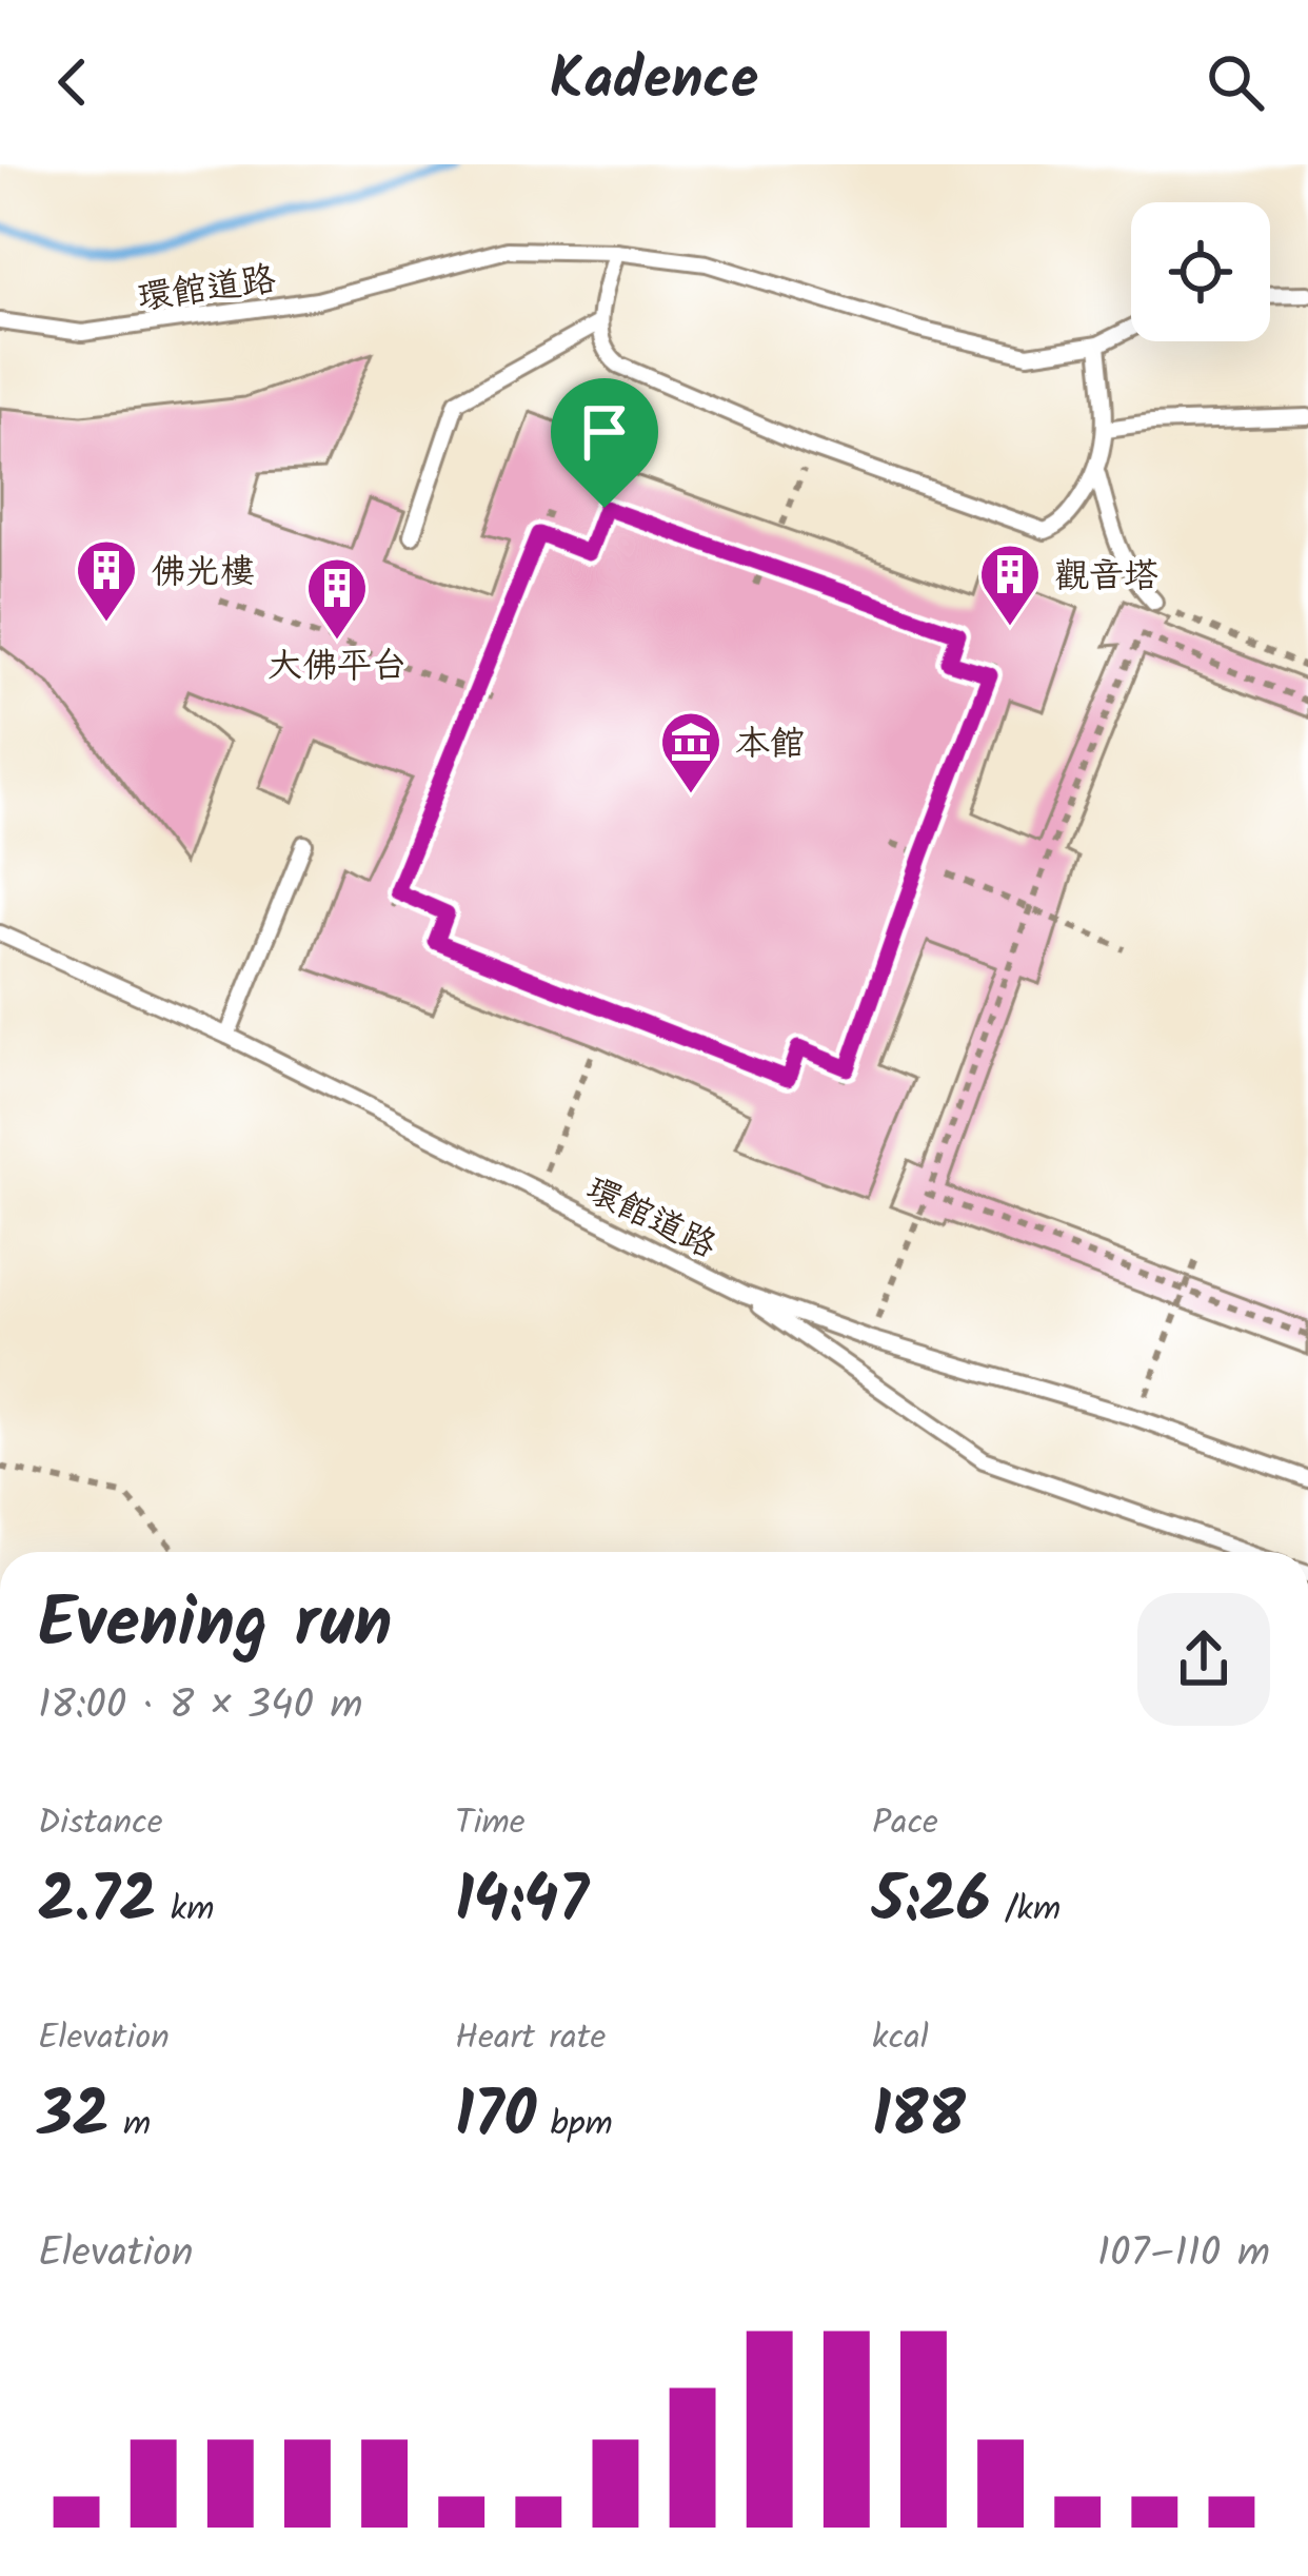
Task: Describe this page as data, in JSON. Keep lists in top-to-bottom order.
{
  "streets": {
    "lane": ["環館道路"]
  },
  "places": {
    "building": ["佛光樓", "觀音塔", "大佛平台"],
    "museum": ["本館"]
  },
  "page": {
    "header": "Kadence",
    "heading": ["Evening run", "18:00 · 8 × 340 m"],
    "stats": [
      ["Distance", "2.72 km"],
      ["Time", "14:47"],
      ["Pace", "5:26 /km"],
      ["Elevation", "32 m"],
      ["Heart rate", "170 bpm"],
      ["kcal", "188"]
    ],
    "chart": ["Elevation", "107–110 m"]
  }
}
